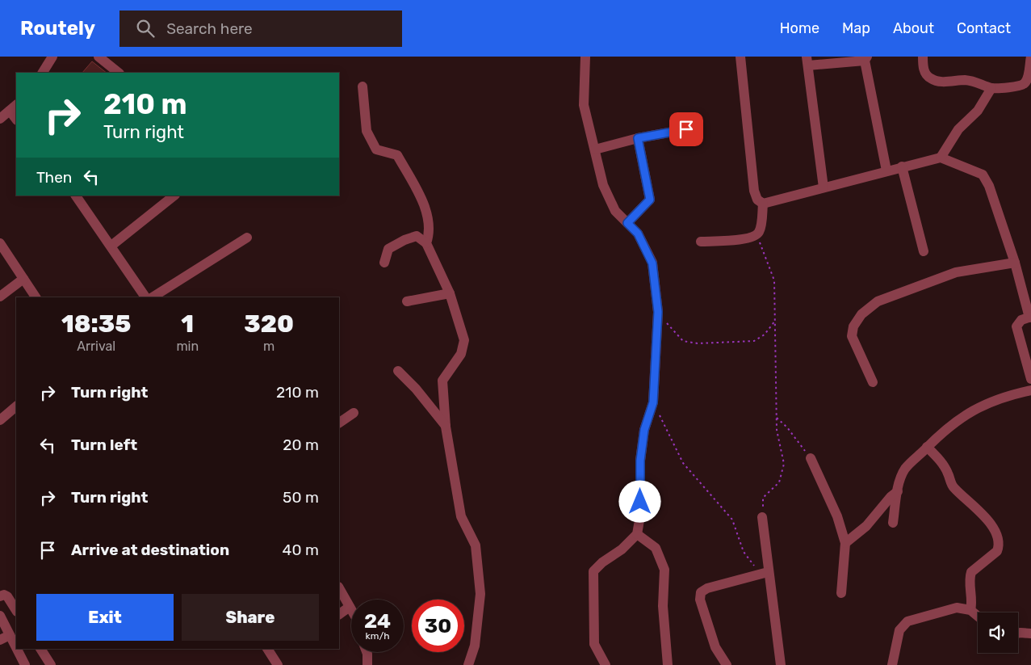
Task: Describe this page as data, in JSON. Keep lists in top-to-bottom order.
{
  "page": {
    "header": "Routely",
    "search": "Search here",
    "nav": [
      "Home",
      "Map",
      "About",
      "Contact"
    ],
    "turn": ["210 m", "Turn right"],
    "then": "Then",
    "eta": [
      "18:35",
      "Arrival",
      "1",
      "min",
      "320",
      "m"
    ],
    "list": [
      {
        "name": "Turn right",
        "value": "210 m"
      },
      {
        "name": "Turn left",
        "value": "20 m"
      },
      {
        "name": "Turn right",
        "value": "50 m"
      },
      {
        "name": "Arrive at destination",
        "value": "40 m"
      }
    ],
    "buttons": ["Exit", "Share"],
    "speed": "24 km/h",
    "limit": "30"
  }
}
